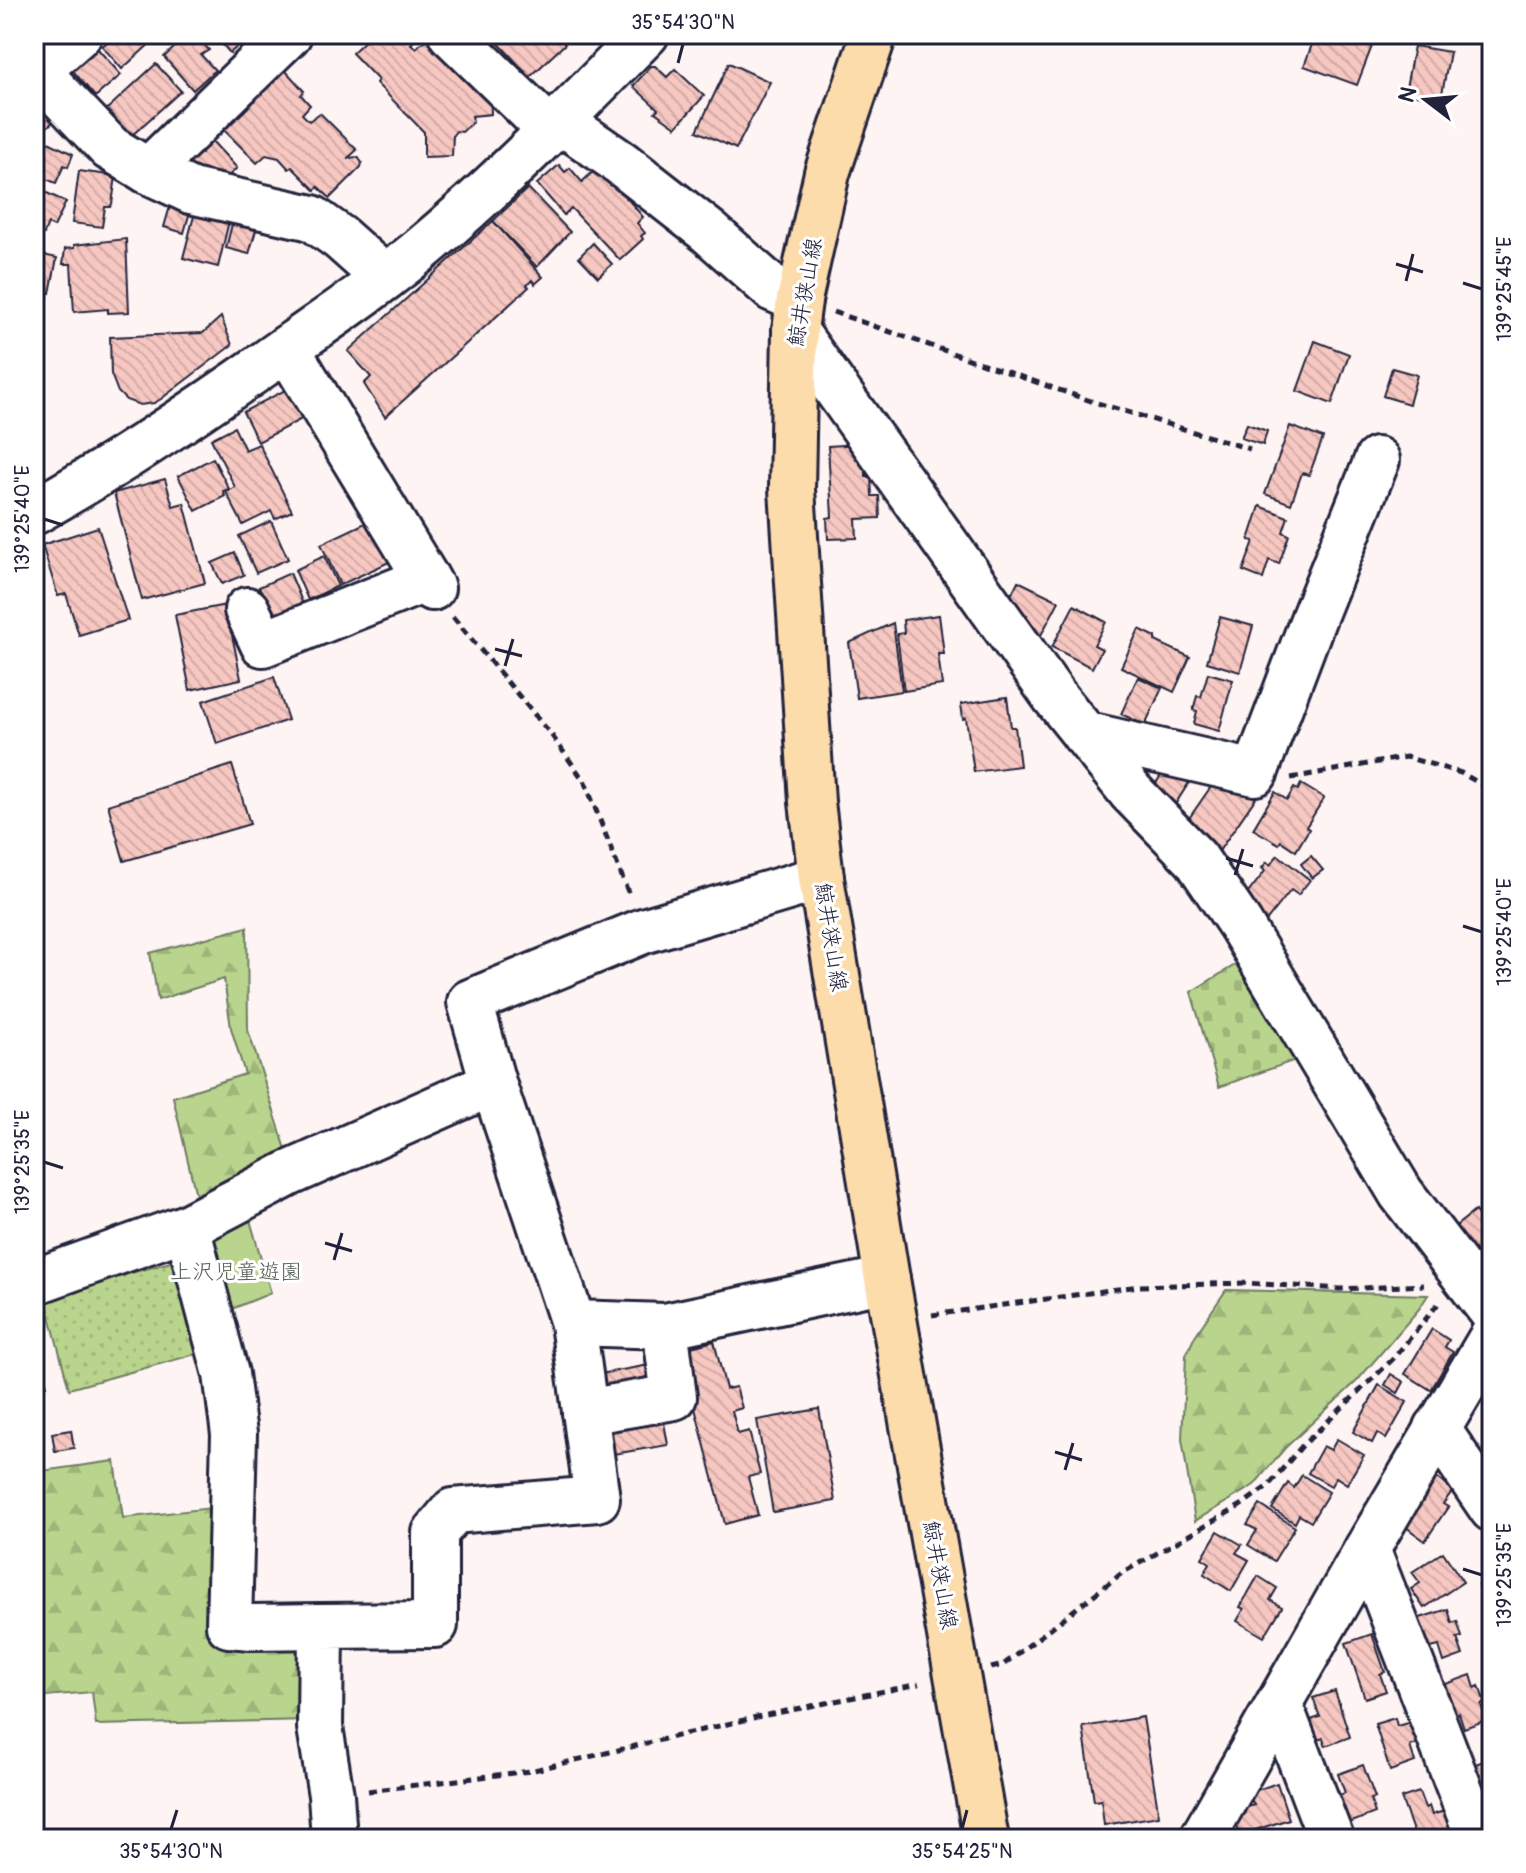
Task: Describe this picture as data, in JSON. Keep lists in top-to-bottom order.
{
  "streets": {
    "main road": ["鯨井狭山線"]
  },
  "parks": ["上沢児童遊園"],
  "north": "left",
  "coordinates": [
    "35°54'30\"N",
    "139°25'45\"E",
    "139°25'40\"E",
    "139°25'35\"E",
    "35°54'25\"N"
  ]
}
